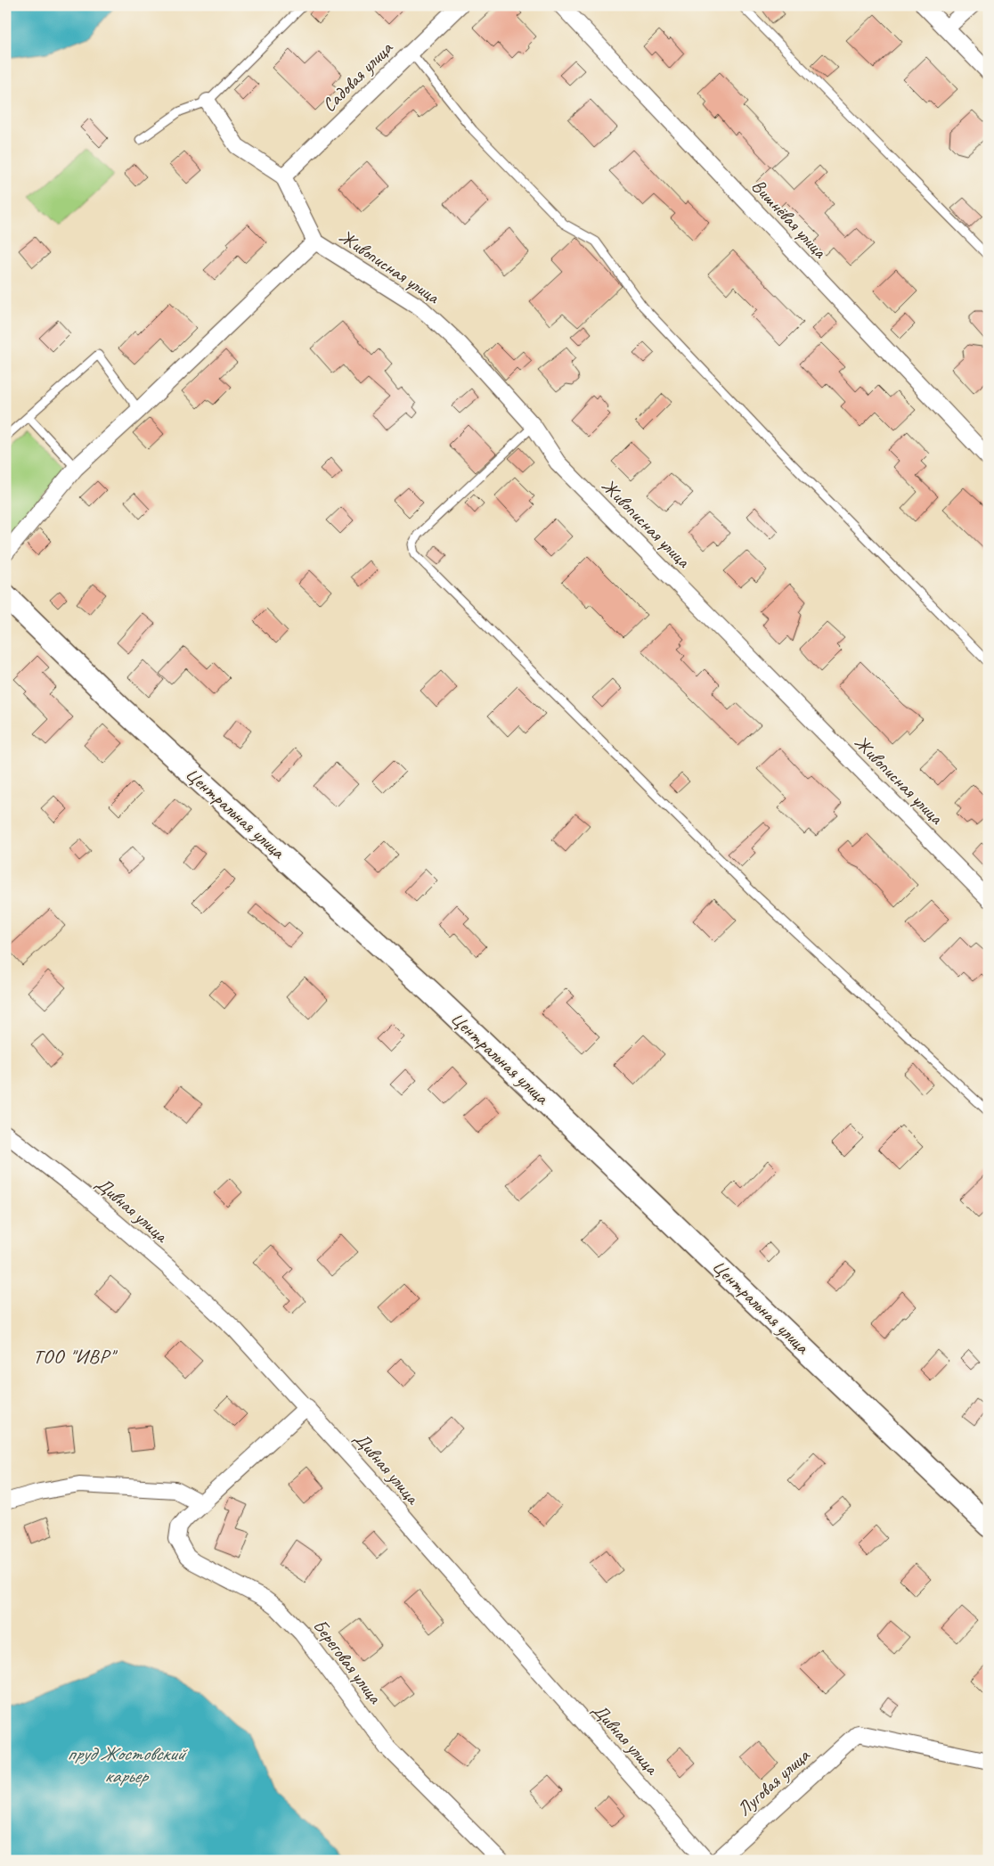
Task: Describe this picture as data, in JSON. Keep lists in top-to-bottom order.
{
  "streets": {
    "street": [
      "Садовая улица",
      "Вишнёвая улица",
      "Живописная улица",
      "Центральная улица",
      "Дивная улица",
      "Береговая улица",
      "Луговая улица"
    ]
  },
  "crossings": [
    ["Садовая улица", "Живописная улица"],
    ["Дивная улица", "Береговая улица"]
  ],
  "districts": ["ТОО \"ИВР\""],
  "water": ["пруд Жостовский карьер"]
}
